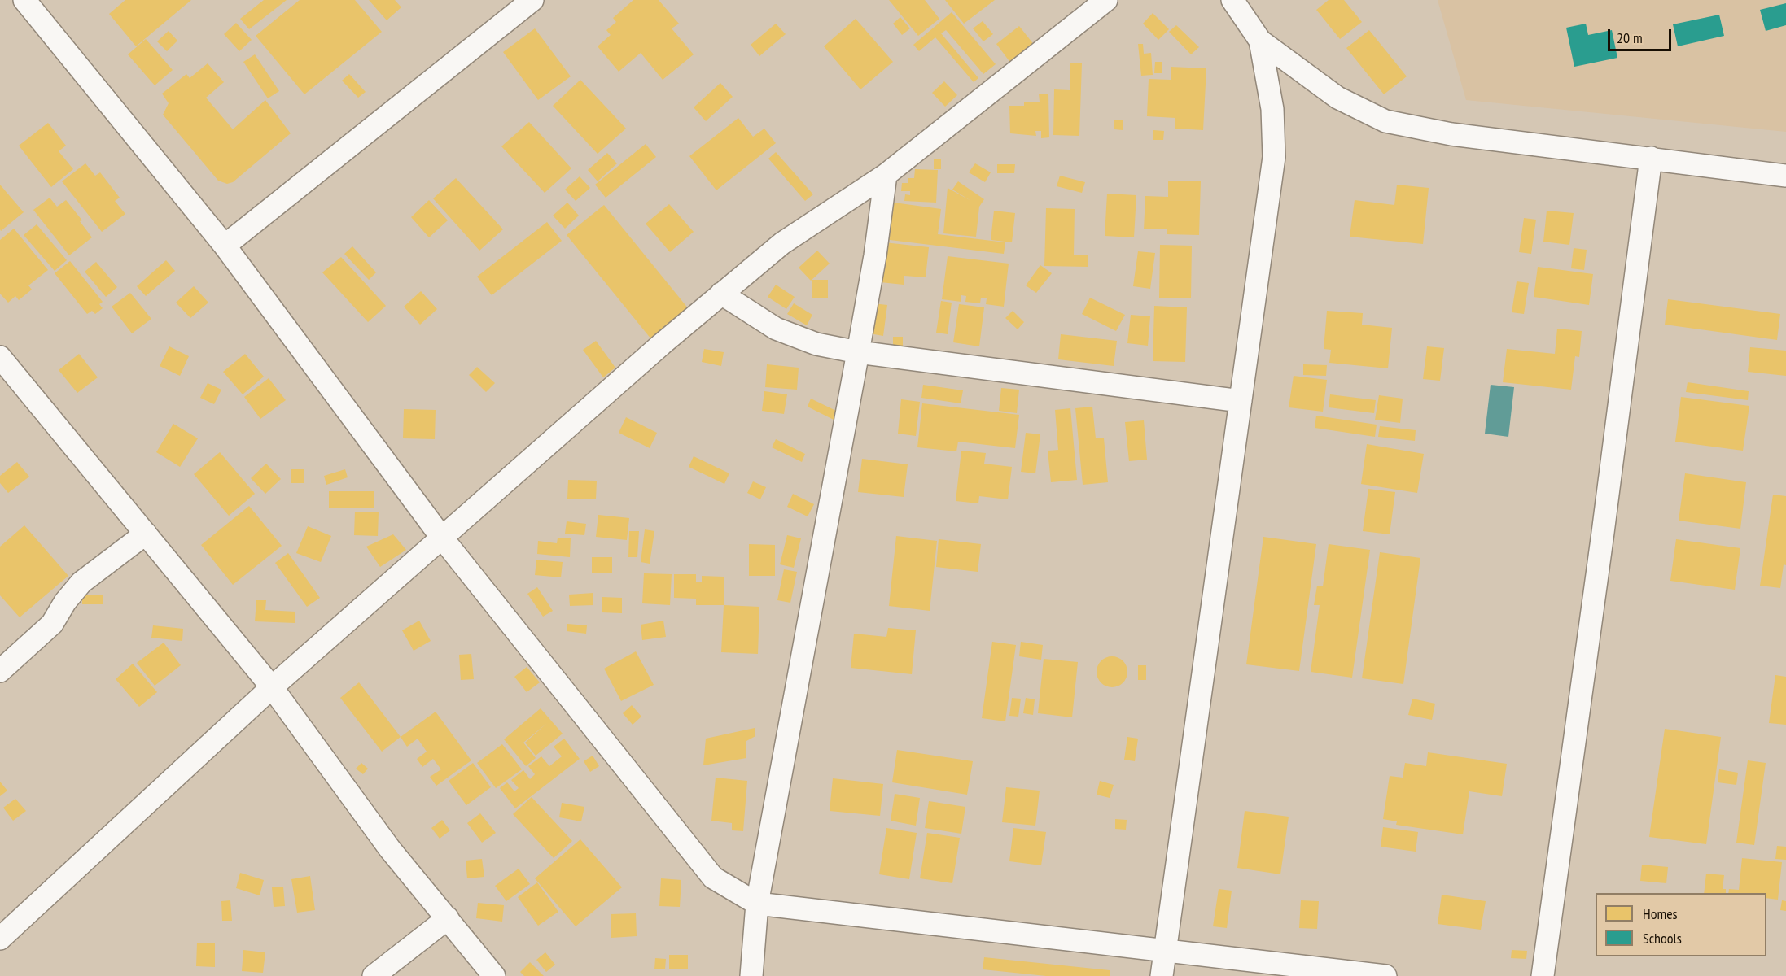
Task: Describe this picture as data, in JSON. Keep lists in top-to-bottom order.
{
  "legend": ["Homes", "Schools"],
  "scale_bar": "20 m"
}
